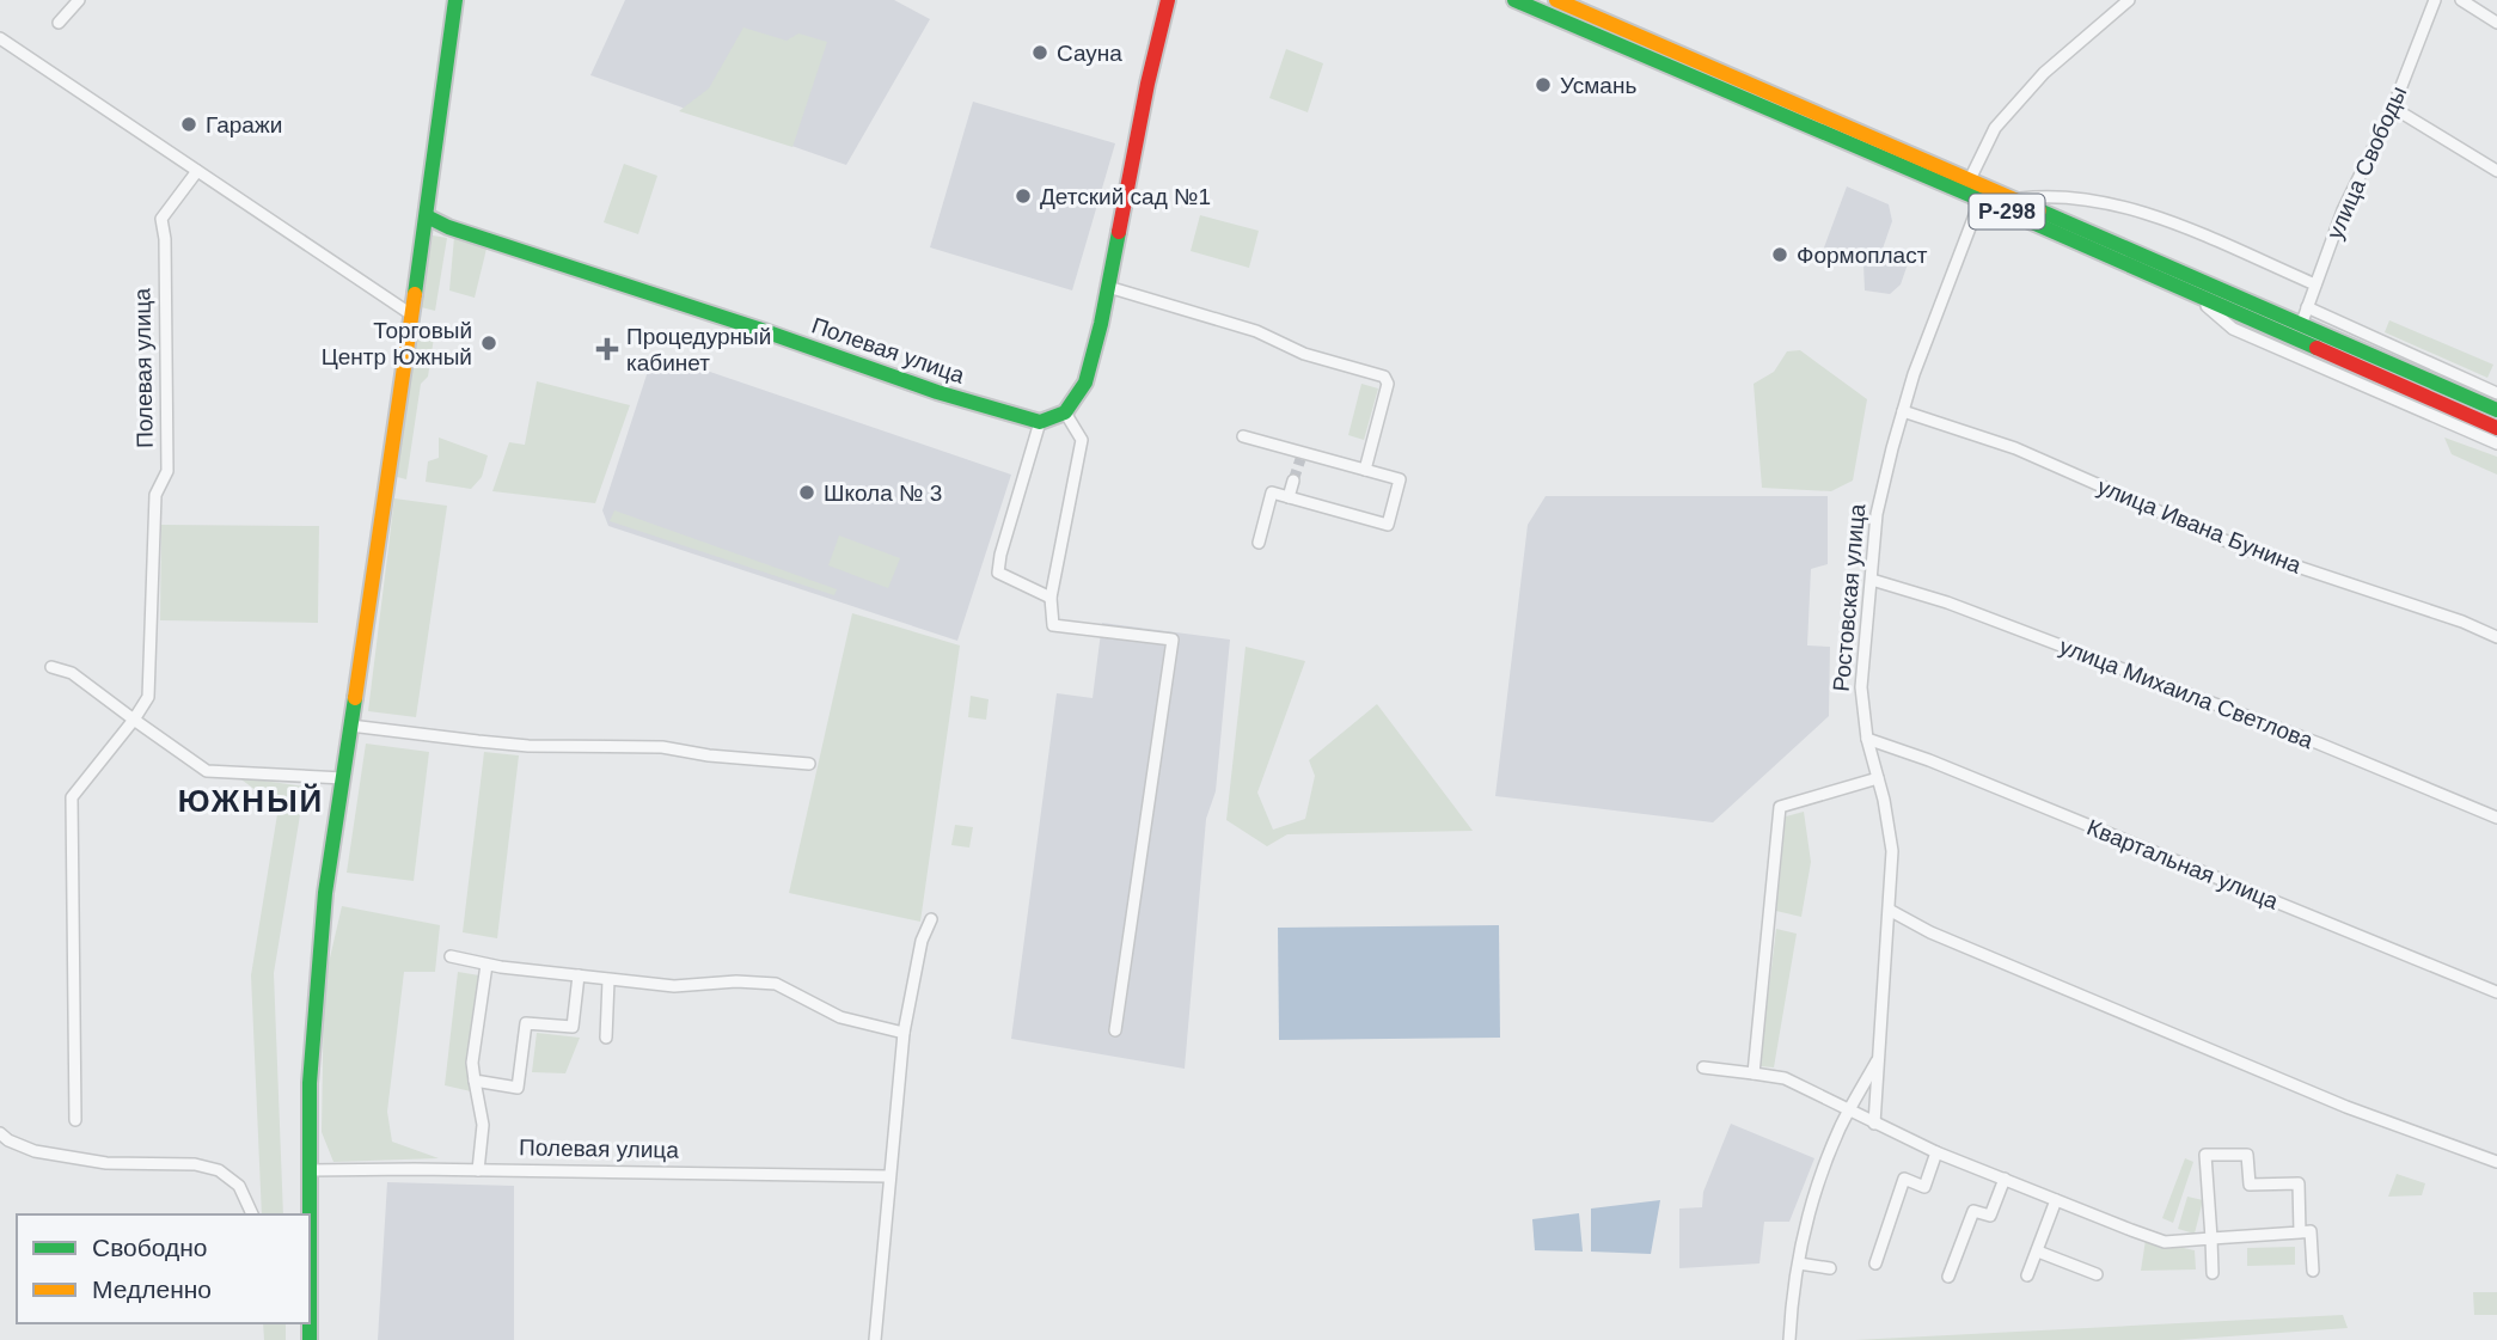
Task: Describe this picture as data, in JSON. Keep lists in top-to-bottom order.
{
  "streets": {
    "main road": ["Р-298", "Полевая улица"],
    "street": [
      "улица Свободы",
      "улица Ивана Бунина",
      "Ростовская улица",
      "улица Михаила Светлова",
      "Квартальная улица"
    ]
  },
  "crossings": [
    ["улица Свободы", "Р-298"],
    ["Р-298", "Ростовская улица"],
    ["улица Ивана Бунина", "Ростовская улица"],
    ["Ростовская улица", "улица Михаила Светлова"],
    ["Ростовская улица", "Квартальная улица"]
  ],
  "districts": ["ЮЖНЫЙ"],
  "places": {
    "other": [
      "Сауна",
      "Усмань",
      "Гаражи",
      "Детский сад №1",
      "Формопласт",
      "Торговый Центр Южный",
      "Школа № 3"
    ],
    "health": ["Процедурный кабинет"]
  },
  "legend": ["Свободно", "Медленно"]
}
